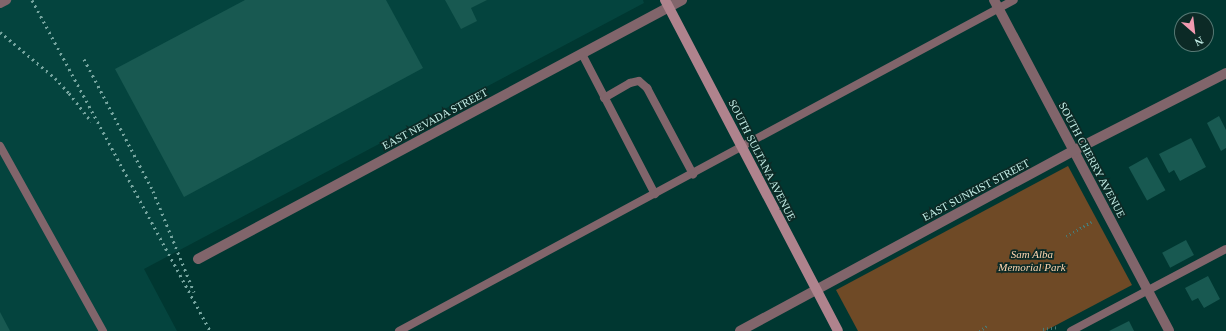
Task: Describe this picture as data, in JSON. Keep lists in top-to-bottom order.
{
  "streets": {
    "street": [
      "EAST NEVADA STREET",
      "SOUTH SULTANA AVENUE",
      "SOUTH CHERRY AVENUE",
      "EAST SUNKIST STREET"
    ]
  },
  "crossings": [
    ["EAST NEVADA STREET", "SOUTH SULTANA AVENUE"],
    ["SOUTH SULTANA AVENUE", "EAST SUNKIST STREET"],
    ["SOUTH CHERRY AVENUE", "EAST SUNKIST STREET"]
  ],
  "parks": ["Sam Alba Memorial Park"],
  "north": "bottom right"
}
